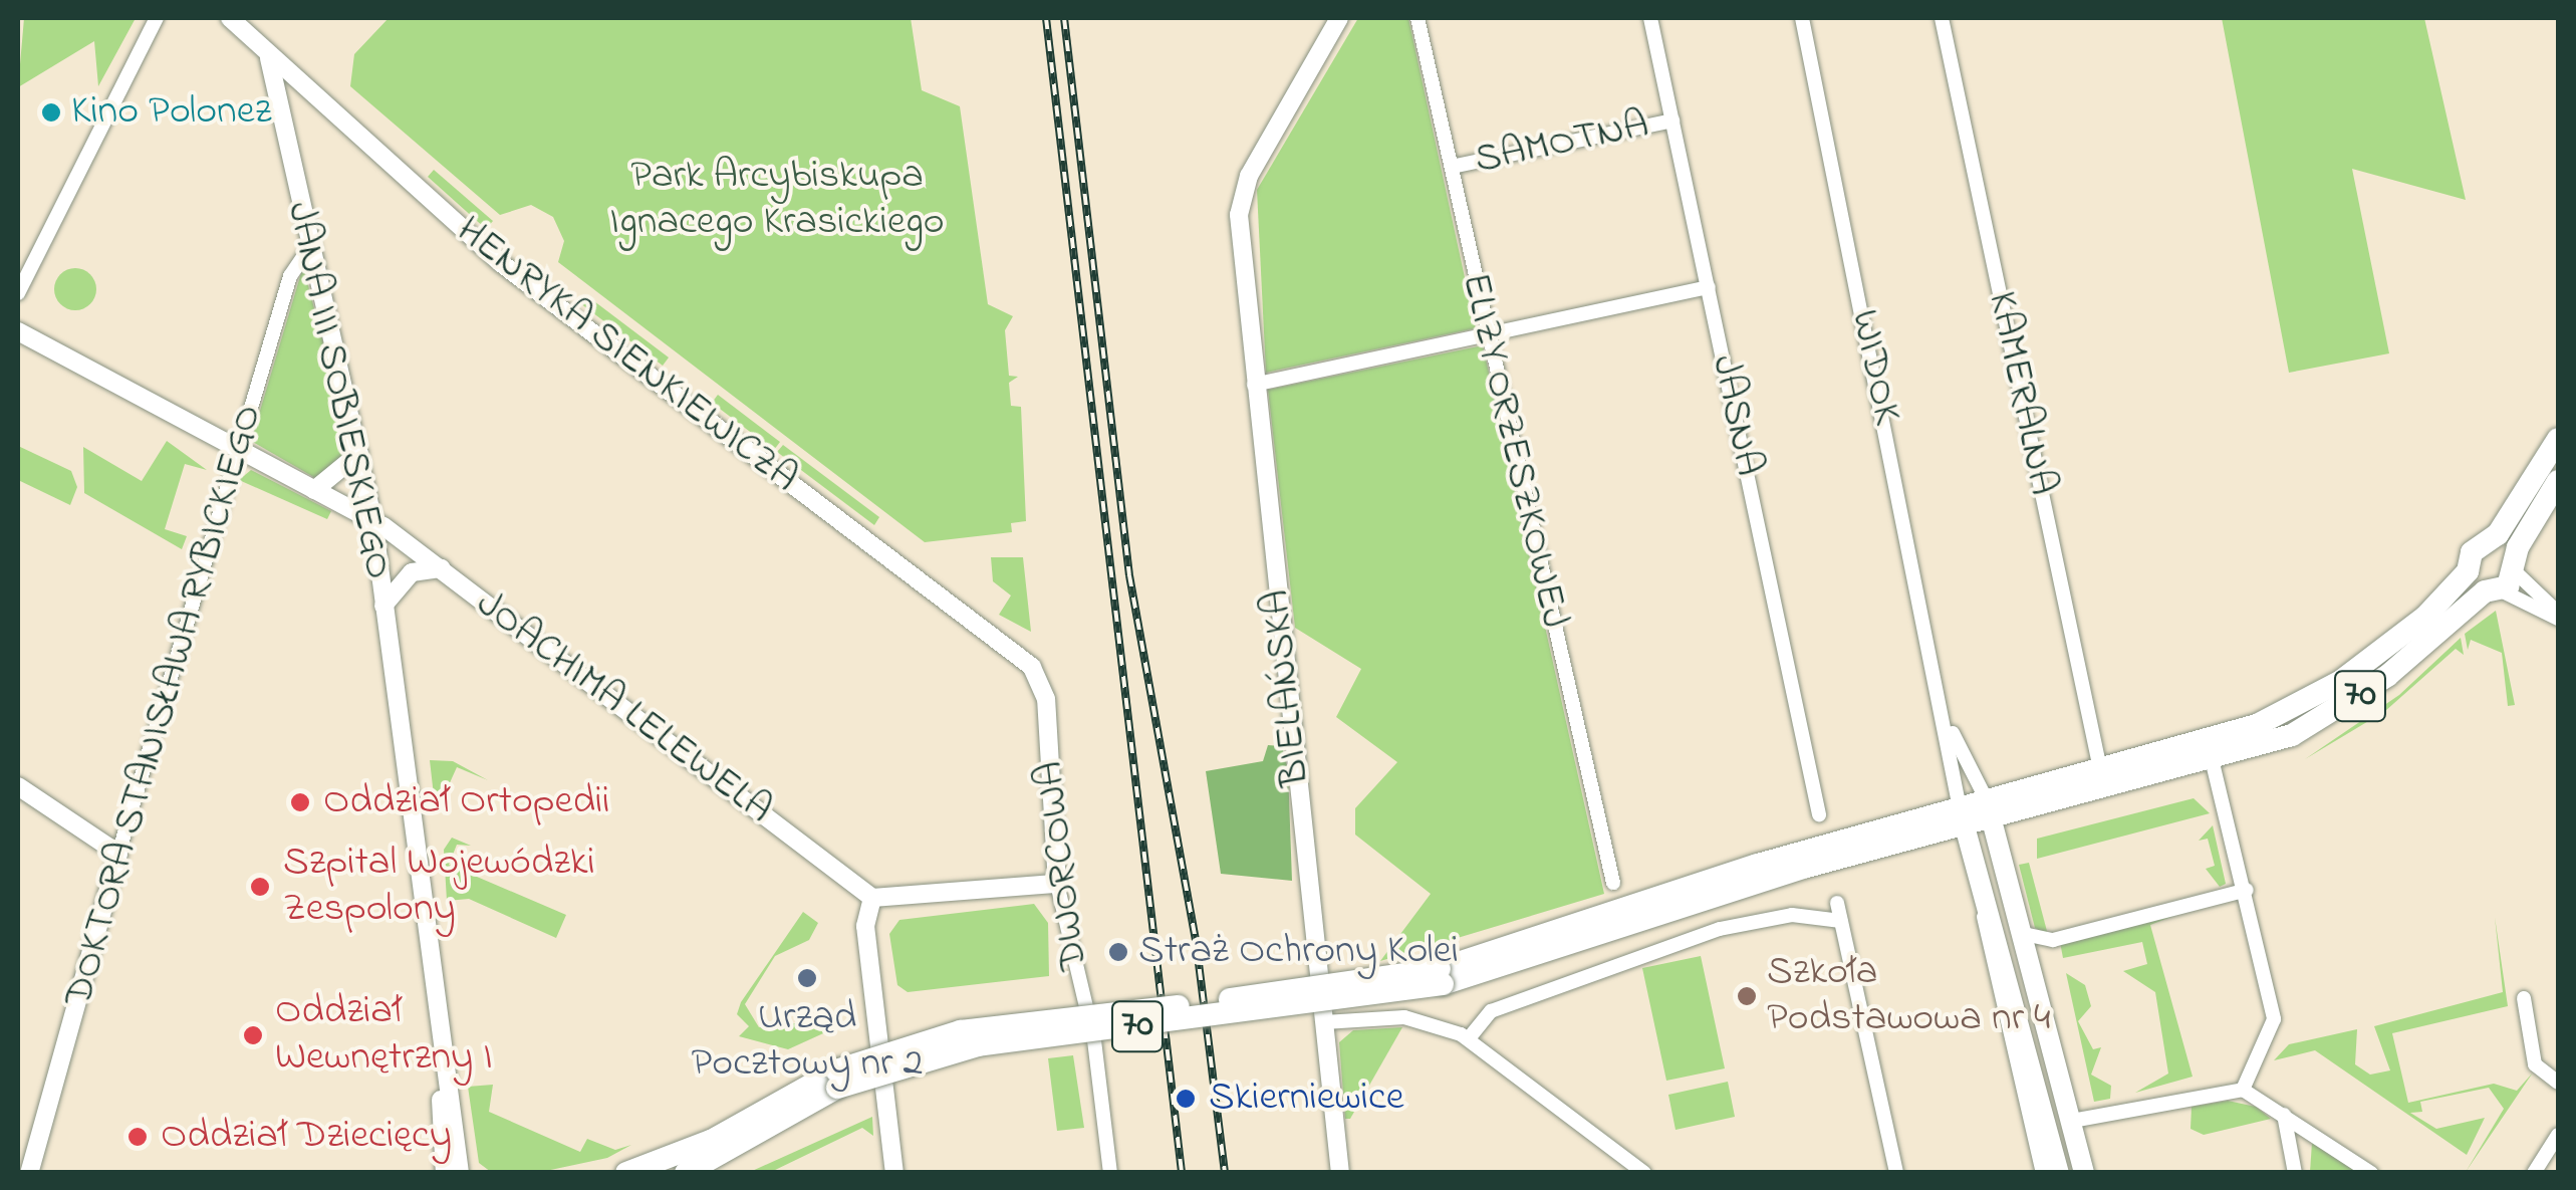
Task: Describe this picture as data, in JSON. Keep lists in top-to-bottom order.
{
  "streets": {
    "main road": ["WIDOK", "70"],
    "street": [
      "SAMOTNA",
      "HENRYKA SIENKIEWICZA",
      "JANA III SOBIESKIEGO",
      "KAMERALNA",
      "JASNA",
      "ELIZY ORZESZKOWEJ",
      "BIELAŃSKA",
      "DOKTORA STANISŁAWA RYBICKIEGO",
      "JOACHIMA LELEWELA",
      "DWORCOWA"
    ]
  },
  "crossings": [
    ["SAMOTNA", "JASNA"],
    ["SAMOTNA", "ELIZY ORZESZKOWEJ"],
    ["HENRYKA SIENKIEWICZA", "JANA III SOBIESKIEGO"],
    ["HENRYKA SIENKIEWICZA", "DWORCOWA"],
    ["WIDOK", "70"],
    ["JANA III SOBIESKIEGO", "DOKTORA STANISŁAWA RYBICKIEGO"],
    ["JANA III SOBIESKIEGO", "JOACHIMA LELEWELA"],
    ["KAMERALNA", "70"],
    ["DOKTORA STANISŁAWA RYBICKIEGO", "JOACHIMA LELEWELA"]
  ],
  "parks": ["Park Arcybiskupa Ignacego Krasickiego"],
  "places": [
    "Kino Polonez",
    "Oddział Ortopedii",
    "Szpital Wojewódzki Zespolony",
    "Straż Ochrony Kolei",
    "Urząd Pocztowy nr 2",
    "Szkoła Podstawowa nr 4",
    "Oddział Wewnętrzny I",
    "Skierniewice",
    "Oddział Dziecięcy"
  ]
}
